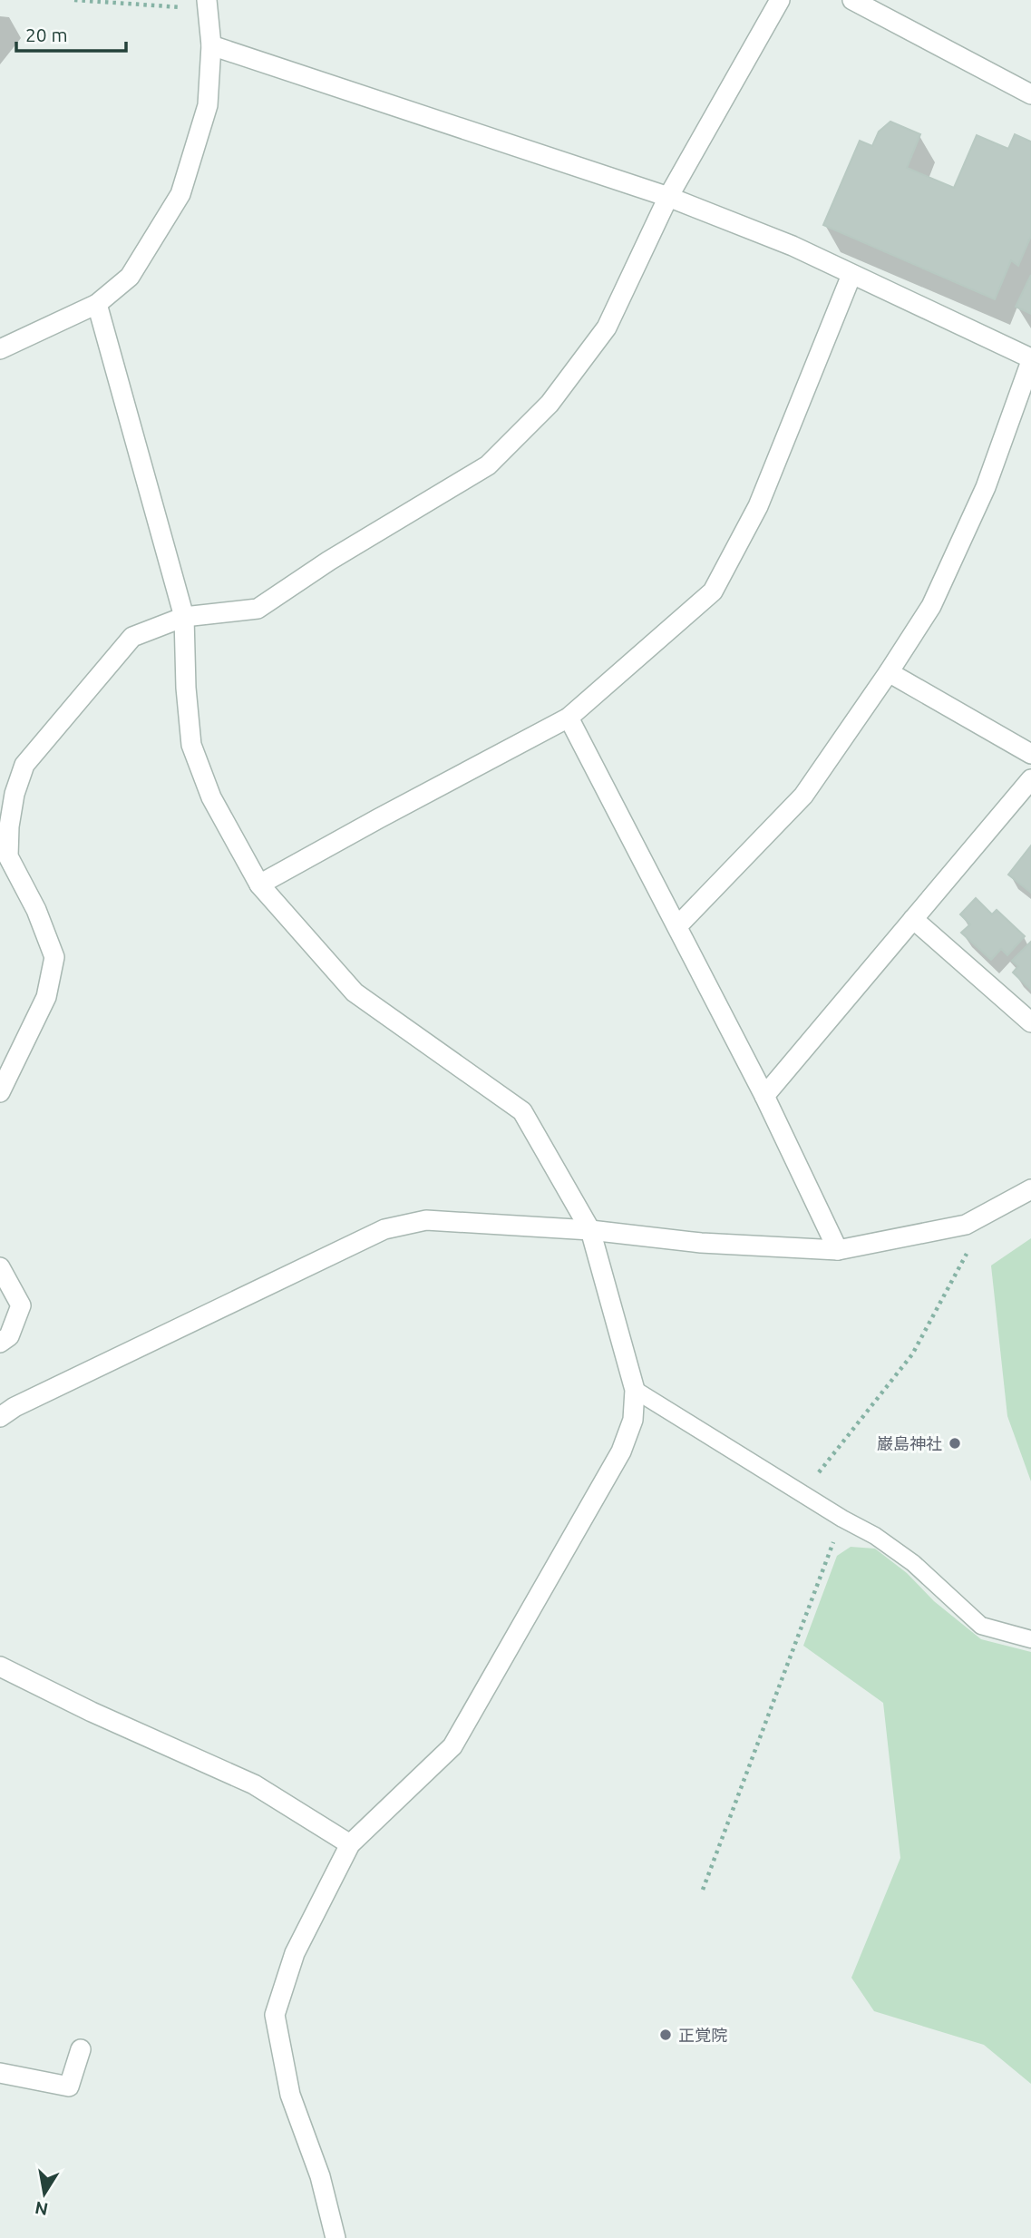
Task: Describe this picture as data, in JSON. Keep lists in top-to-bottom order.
{
  "places": ["巌島神社", "正覚院"],
  "scale_bar": "20 m",
  "north": "bottom"
}
